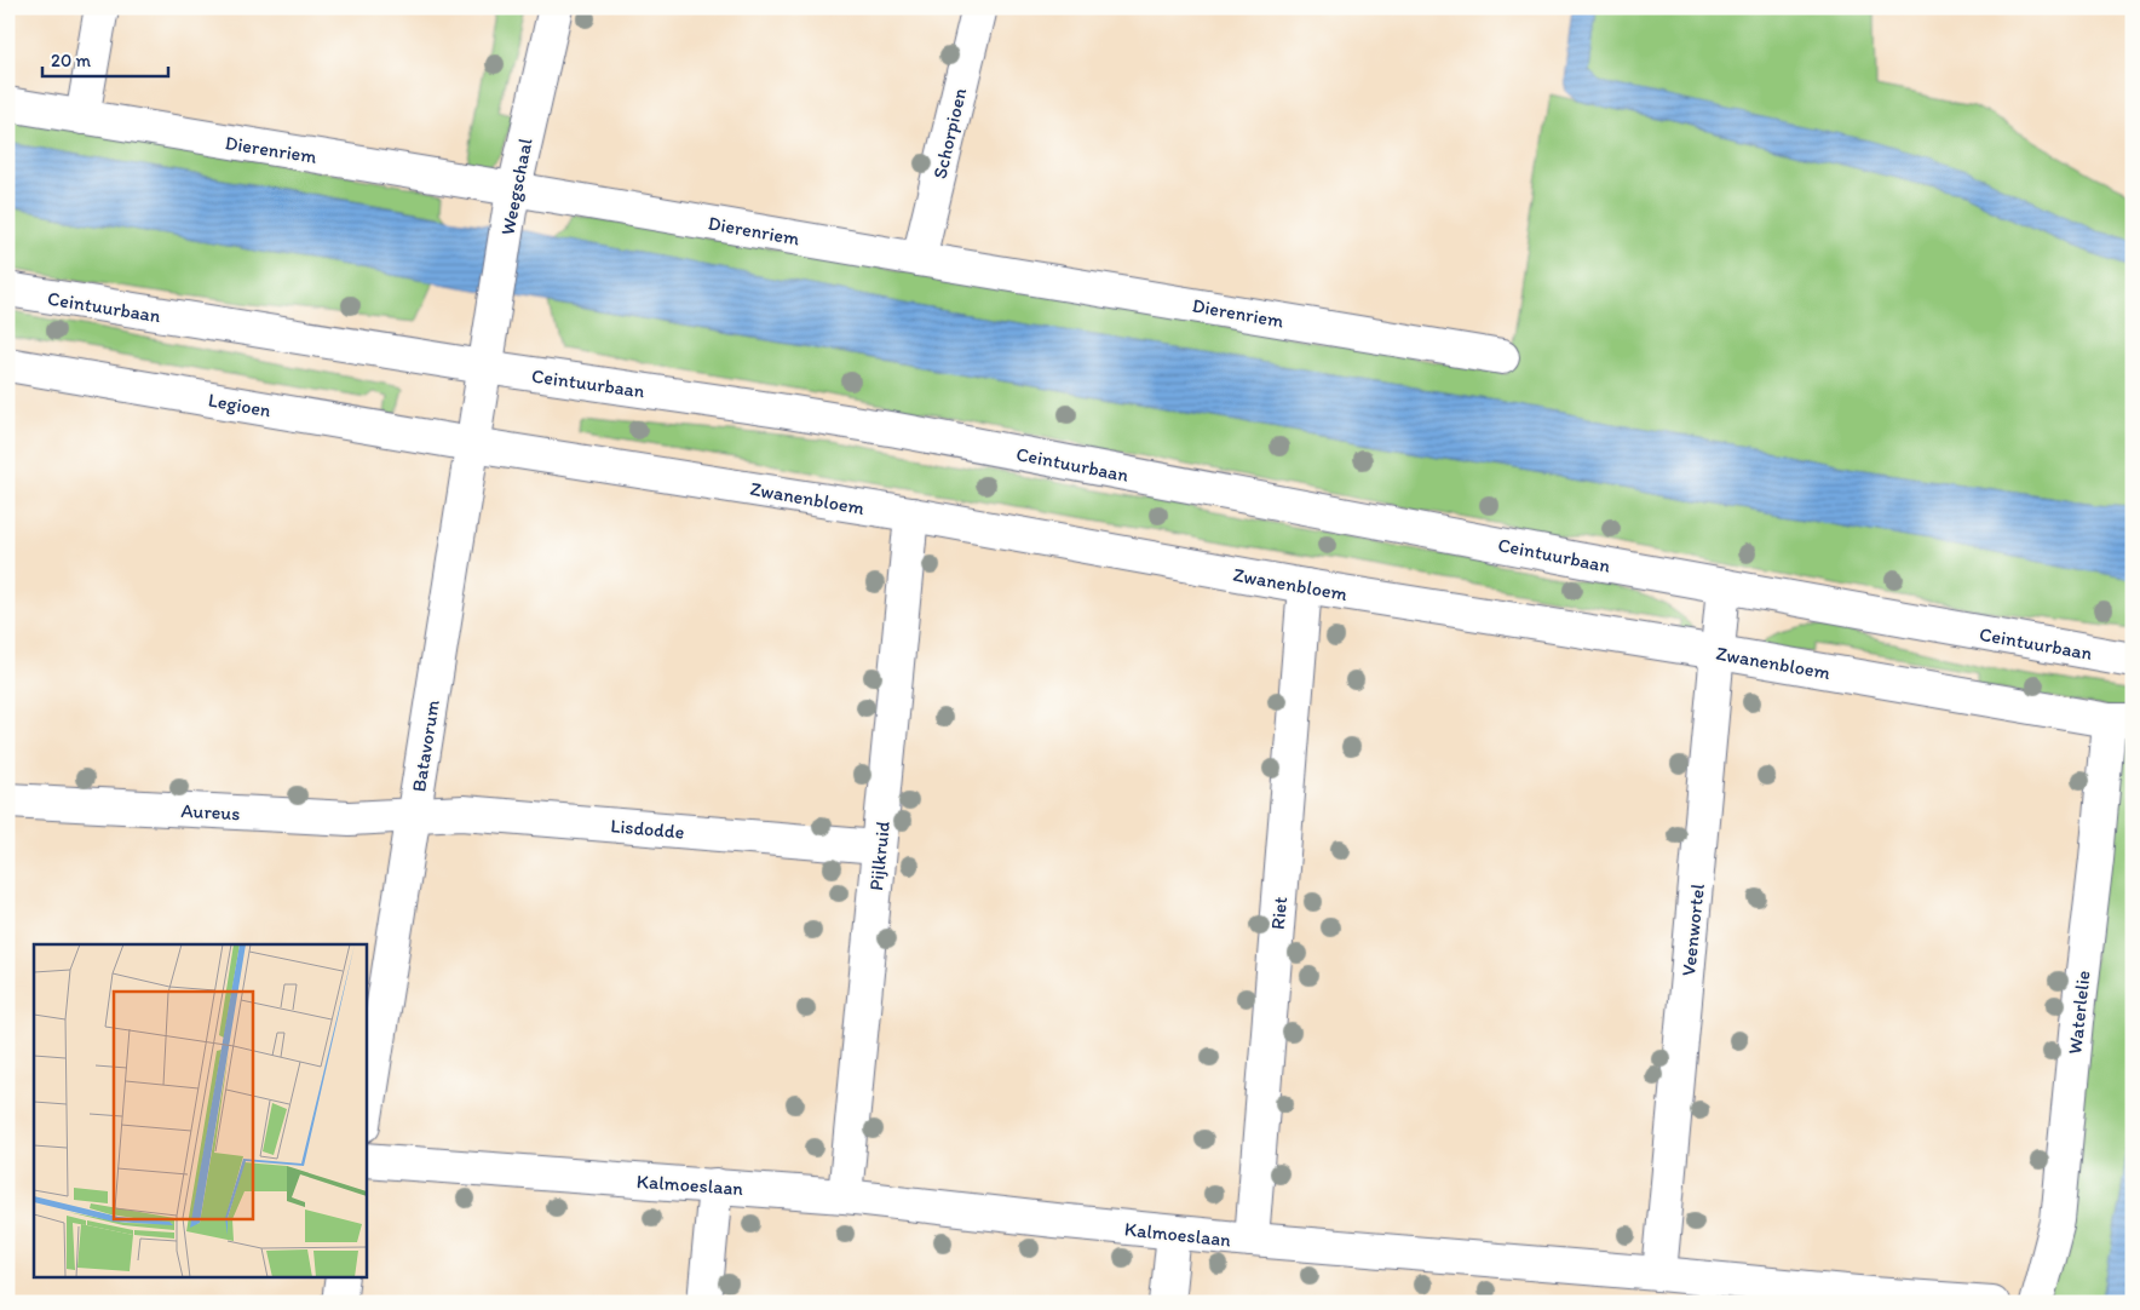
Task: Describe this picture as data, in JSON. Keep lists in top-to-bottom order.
{
  "streets": {
    "street": [
      "Schorpioen",
      "Dierenriem",
      "Weegschaal",
      "Ceintuurbaan",
      "Legioen",
      "Zwanenbloem",
      "Batavorum",
      "Aureus",
      "Lisdodde",
      "Pijlkruid",
      "Riet",
      "Veenwortel",
      "Waterlelie",
      "Kalmoeslaan"
    ]
  },
  "crossings": [
    ["Schorpioen", "Dierenriem"],
    ["Dierenriem", "Weegschaal"],
    ["Weegschaal", "Ceintuurbaan"],
    ["Weegschaal", "Batavorum"],
    ["Ceintuurbaan", "Batavorum"],
    ["Ceintuurbaan", "Veenwortel"],
    ["Legioen", "Zwanenbloem"],
    ["Legioen", "Batavorum"],
    ["Zwanenbloem", "Batavorum"],
    ["Zwanenbloem", "Pijlkruid"],
    ["Zwanenbloem", "Riet"],
    ["Zwanenbloem", "Veenwortel"],
    ["Zwanenbloem", "Waterlelie"],
    ["Batavorum", "Aureus"],
    ["Batavorum", "Lisdodde"],
    ["Aureus", "Lisdodde"],
    ["Lisdodde", "Pijlkruid"],
    ["Pijlkruid", "Kalmoeslaan"],
    ["Riet", "Kalmoeslaan"],
    ["Veenwortel", "Kalmoeslaan"]
  ],
  "scale_bar": "20 m"
}
